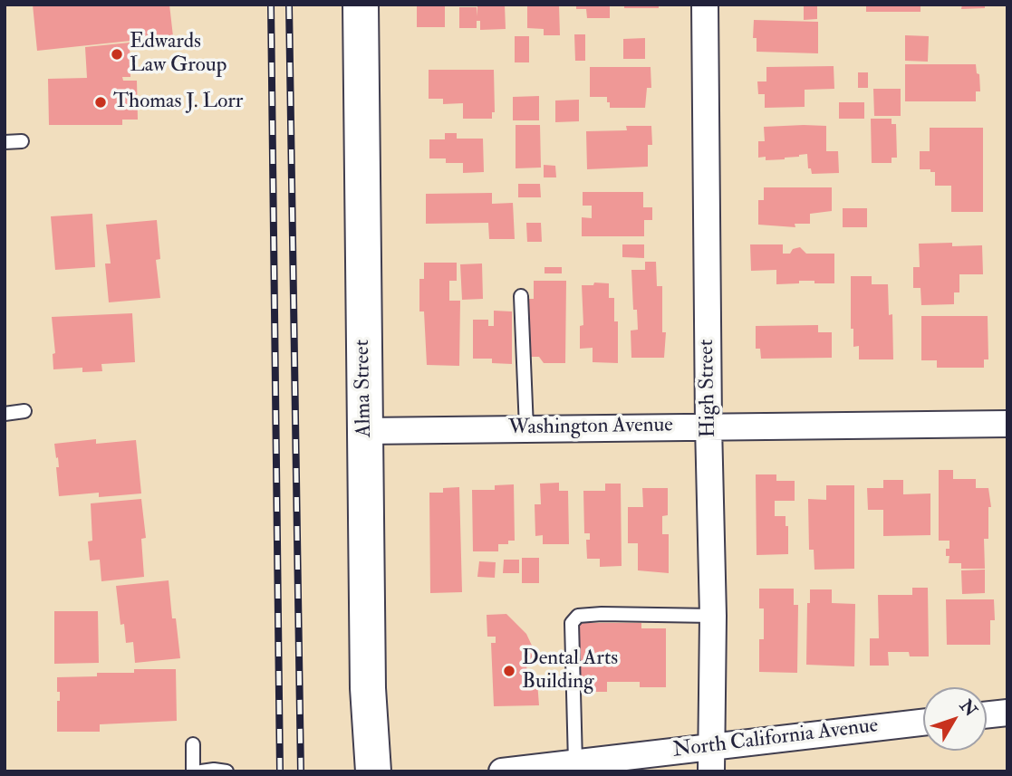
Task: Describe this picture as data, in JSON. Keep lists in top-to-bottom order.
{
  "streets": {
    "main road": ["Alma Street"],
    "street": ["High Street", "Washington Avenue", "North California Avenue"]
  },
  "crossings": [
    ["Alma Street", "Washington Avenue"],
    ["High Street", "Washington Avenue"],
    ["High Street", "North California Avenue"]
  ],
  "places": ["Edwards Law Group", "Thomas J. Lorr", "Dental Arts Building"],
  "north": "top right"
}
